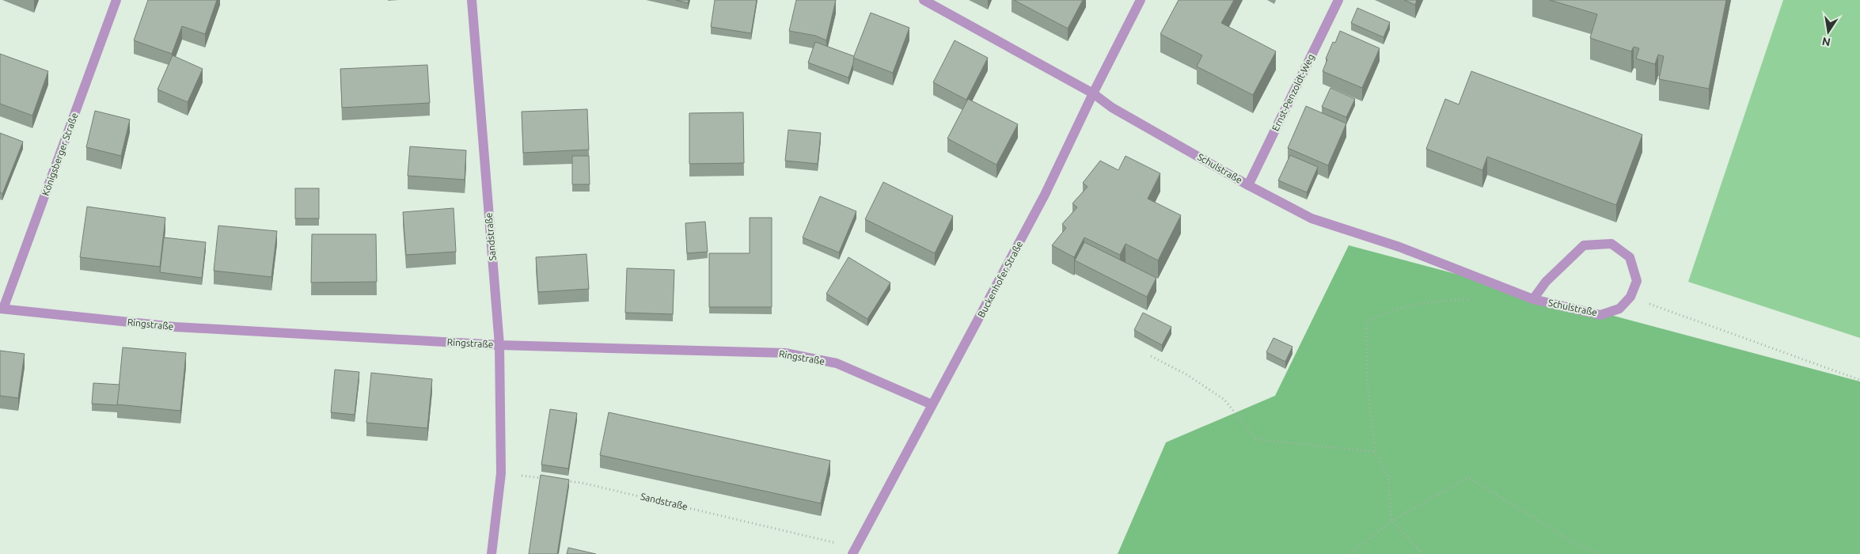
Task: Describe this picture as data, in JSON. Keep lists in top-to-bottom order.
{
  "streets": {
    "street": [
      "Ernst-Penzoldt-Weg",
      "Königsberger Straße",
      "Schulstraße",
      "Sandstraße",
      "Buckenhofer Straße",
      "Ringstraße"
    ]
  },
  "crossings": [
    ["Ernst-Penzoldt-Weg", "Schulstraße"],
    ["Königsberger Straße", "Ringstraße"],
    ["Schulstraße", "Buckenhofer Straße"],
    ["Sandstraße", "Ringstraße"],
    ["Buckenhofer Straße", "Ringstraße"]
  ],
  "north": "bottom"
}
